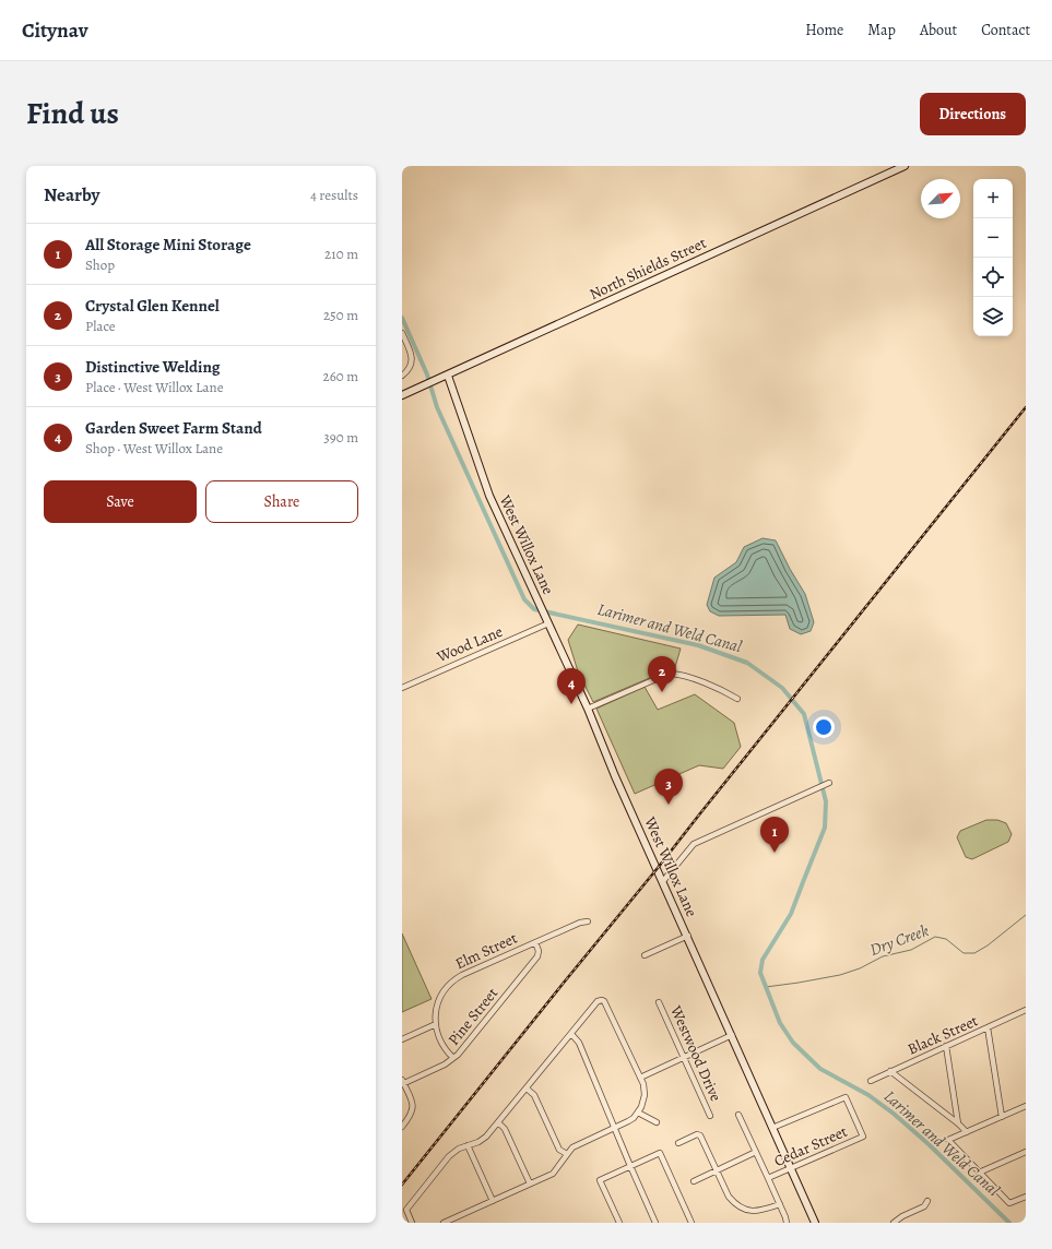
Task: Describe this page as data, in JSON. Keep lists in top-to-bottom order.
{
  "streets": {
    "main road": ["North Shields Street", "West Willox Lane"],
    "street": [
      "Wood Lane",
      "Elm Street",
      "Pine Street",
      "Black Street",
      "Westwood Drive",
      "Cedar Street"
    ]
  },
  "crossings": [
    ["North Shields Street", "West Willox Lane"],
    ["West Willox Lane", "Wood Lane"],
    ["West Willox Lane", "Cedar Street"],
    ["Elm Street", "Pine Street"]
  ],
  "water": ["Larimer and Weld Canal", "Dry Creek"],
  "north": "top right",
  "page": {
    "header": "Citynav",
    "nav": [
      "Home",
      "Map",
      "About",
      "Contact"
    ],
    "title": "Find us",
    "buttons": [
      "Directions",
      ["Save", "Share"]
    ],
    "heading": ["Nearby", "4 results"],
    "map_buttons": ["+", "−"],
    "list": [
      {
        "mark": "1",
        "name": "All Storage Mini Storage",
        "note": "Shop",
        "value": "210 m"
      },
      {
        "mark": "2",
        "name": "Crystal Glen Kennel",
        "note": "Place",
        "value": "250 m"
      },
      {
        "mark": "3",
        "name": "Distinctive Welding",
        "note": "Place · West Willox Lane",
        "value": "260 m"
      },
      {
        "mark": "4",
        "name": "Garden Sweet Farm Stand",
        "note": "Shop · West Willox Lane",
        "value": "390 m"
      }
    ],
    "pins": [
      "2",
      "4",
      "3",
      "1"
    ]
  }
}
